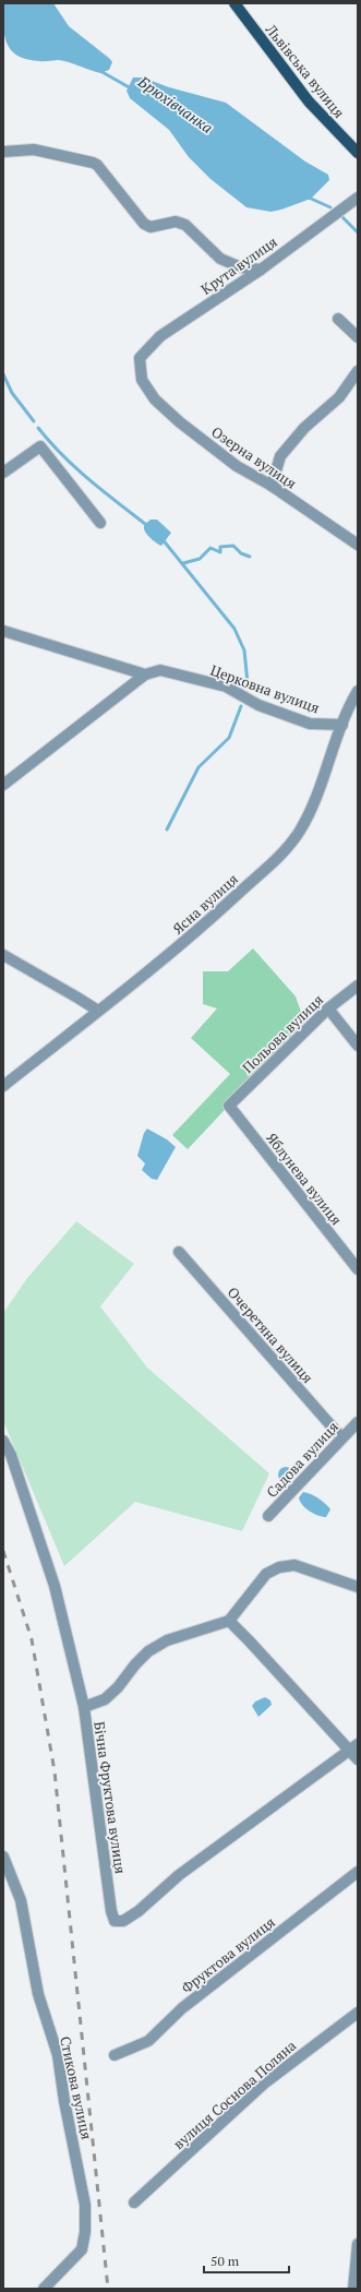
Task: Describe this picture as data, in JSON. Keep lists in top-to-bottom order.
{
  "streets": {
    "main road": ["Львівська вулиця"],
    "street": [
      "Крута вулиця",
      "Озерна вулиця",
      "Церковна вулиця",
      "Ясна вулиця",
      "Польова вулиця",
      "Яблунева вулиця",
      "Очеретяна вулиця",
      "Садова вулиця",
      "Бічна Фруктова вулиця",
      "Фруктова вулиця",
      "Стикова вулиця",
      "вулиця Соснова Поляна"
    ]
  },
  "crossings": [
    ["Крута вулиця", "Озерна вулиця"],
    ["Церковна вулиця", "Ясна вулиця"],
    ["Польова вулиця", "Яблунева вулиця"],
    ["Очеретяна вулиця", "Садова вулиця"]
  ],
  "water": ["Брюхівчанка"],
  "scale_bar": "50 m"
}
